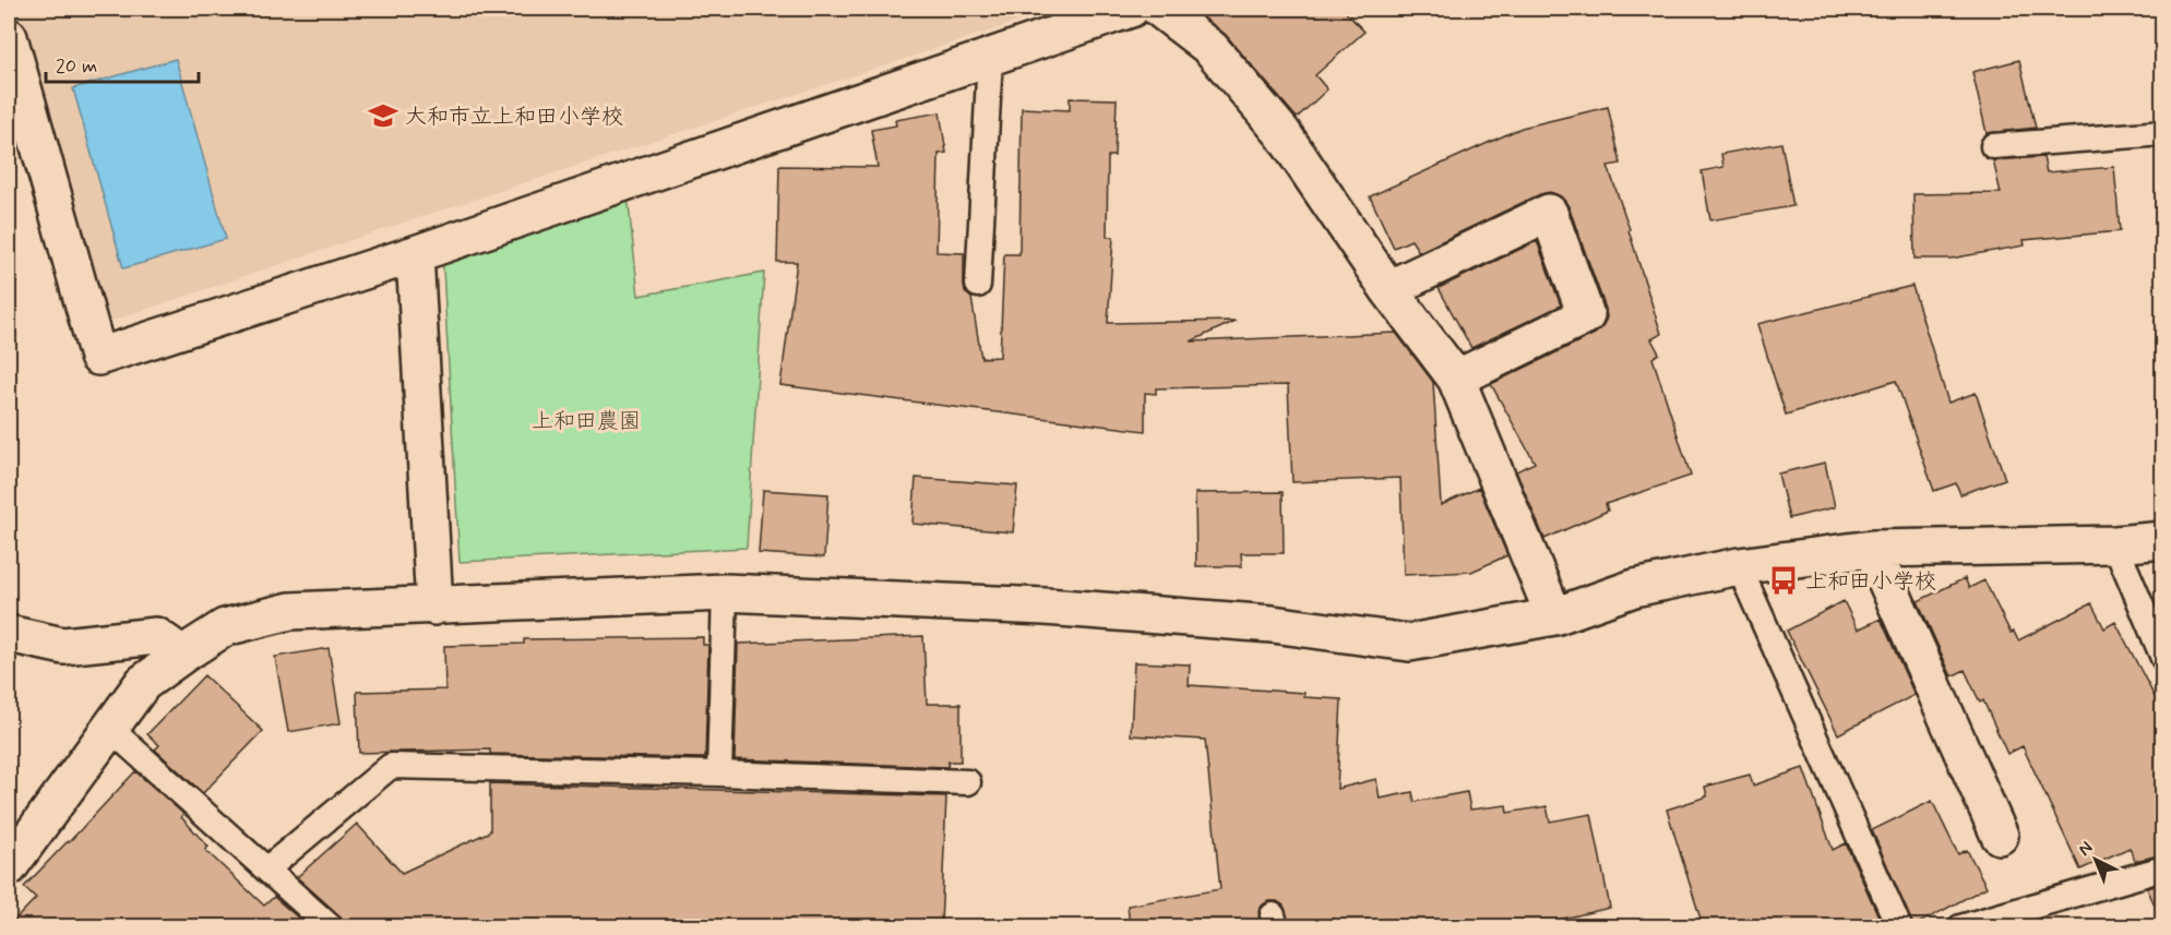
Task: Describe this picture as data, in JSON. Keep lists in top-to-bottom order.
{
  "parks": ["上和田農園"],
  "places": {
    "school or university": ["大和市立上和田小学校"],
    "bus stop": ["上和田小学校"]
  },
  "scale_bar": "20 m",
  "north": "top left"
}
